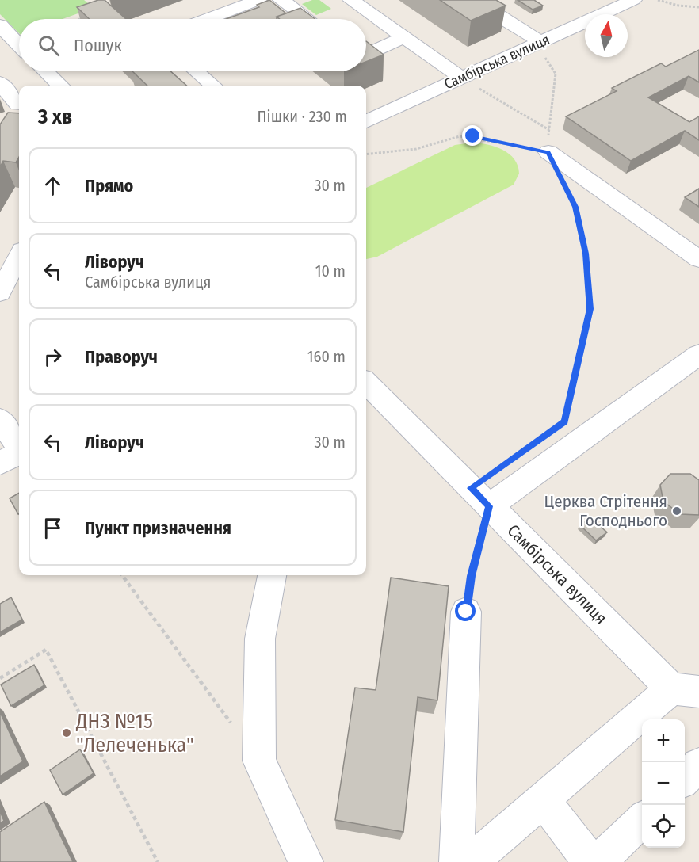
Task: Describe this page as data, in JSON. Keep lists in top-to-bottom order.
{
  "streets": {
    "street": ["Самбірська вулиця"]
  },
  "places": ["Церква Стрітення Господнього", "ДНЗ №15 \"Лелеченька\""],
  "north": "top",
  "page": {
    "search": "Пошук",
    "heading": ["3 хв", "Пішки · 230 m"],
    "list": [
      ["Прямо", "30 m"],
      ["Ліворуч", "Самбірська вулиця", "10 m"],
      ["Праворуч", "160 m"],
      ["Ліворуч", "30 m"],
      "Пункт призначення"
    ],
    "map_buttons": ["+", "−"]
  }
}
